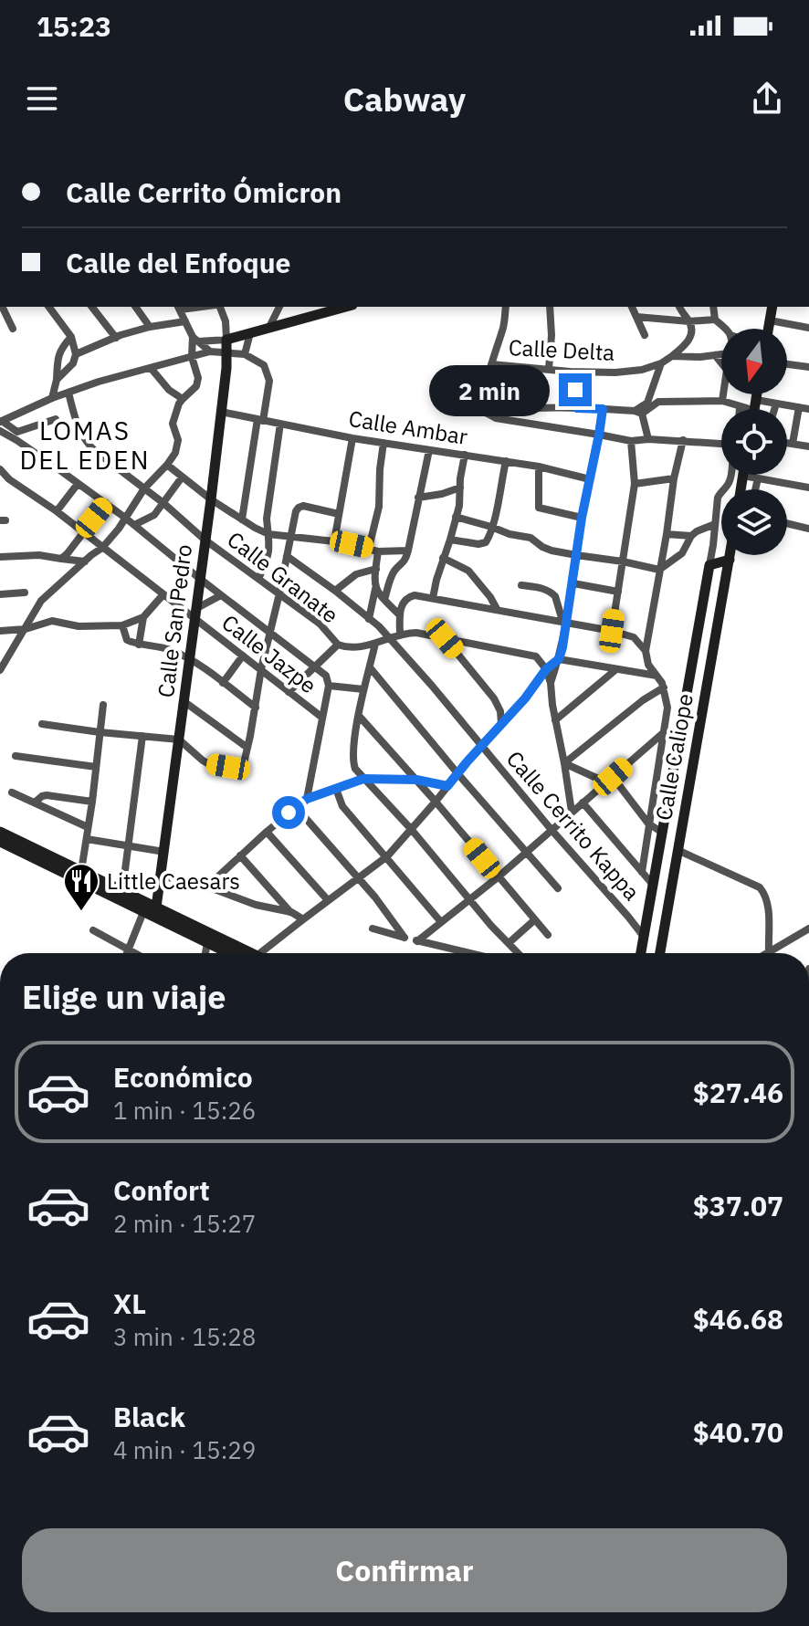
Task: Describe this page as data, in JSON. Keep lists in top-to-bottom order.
{
  "streets": {
    "street": [
      "Calle Delta",
      "Calle Ambar",
      "Calle Granate",
      "Calle San Pedro",
      "Calle Jazpe",
      "Calle Caliope",
      "Calle Cerrito Kappa"
    ]
  },
  "crossings": [
    ["Calle Ambar", "Calle San Pedro"],
    ["Calle Granate", "Calle San Pedro"],
    ["Calle San Pedro", "Calle Jazpe"],
    ["Calle Caliope", "Calle Cerrito Kappa"]
  ],
  "districts": ["LOMAS DEL EDEN"],
  "places": {
    "restaurant": ["Little Caesars"]
  },
  "north": "bottom",
  "page": {
    "status": "15:23",
    "header": "Cabway",
    "banner": ["Calle Cerrito Ómicron", "Calle del Enfoque"],
    "bubble": "2 min",
    "heading": "Elige un viaje",
    "list": [
      {
        "name": "Económico",
        "note": "1 min · 15:26",
        "value": "$27.46"
      },
      {
        "name": "Confort",
        "note": "2 min · 15:27",
        "value": "$37.07"
      },
      {
        "name": "XL",
        "note": "3 min · 15:28",
        "value": "$46.68"
      },
      {
        "name": "Black",
        "note": "4 min · 15:29",
        "value": "$40.70"
      }
    ],
    "buttons": "Confirmar"
  }
}
